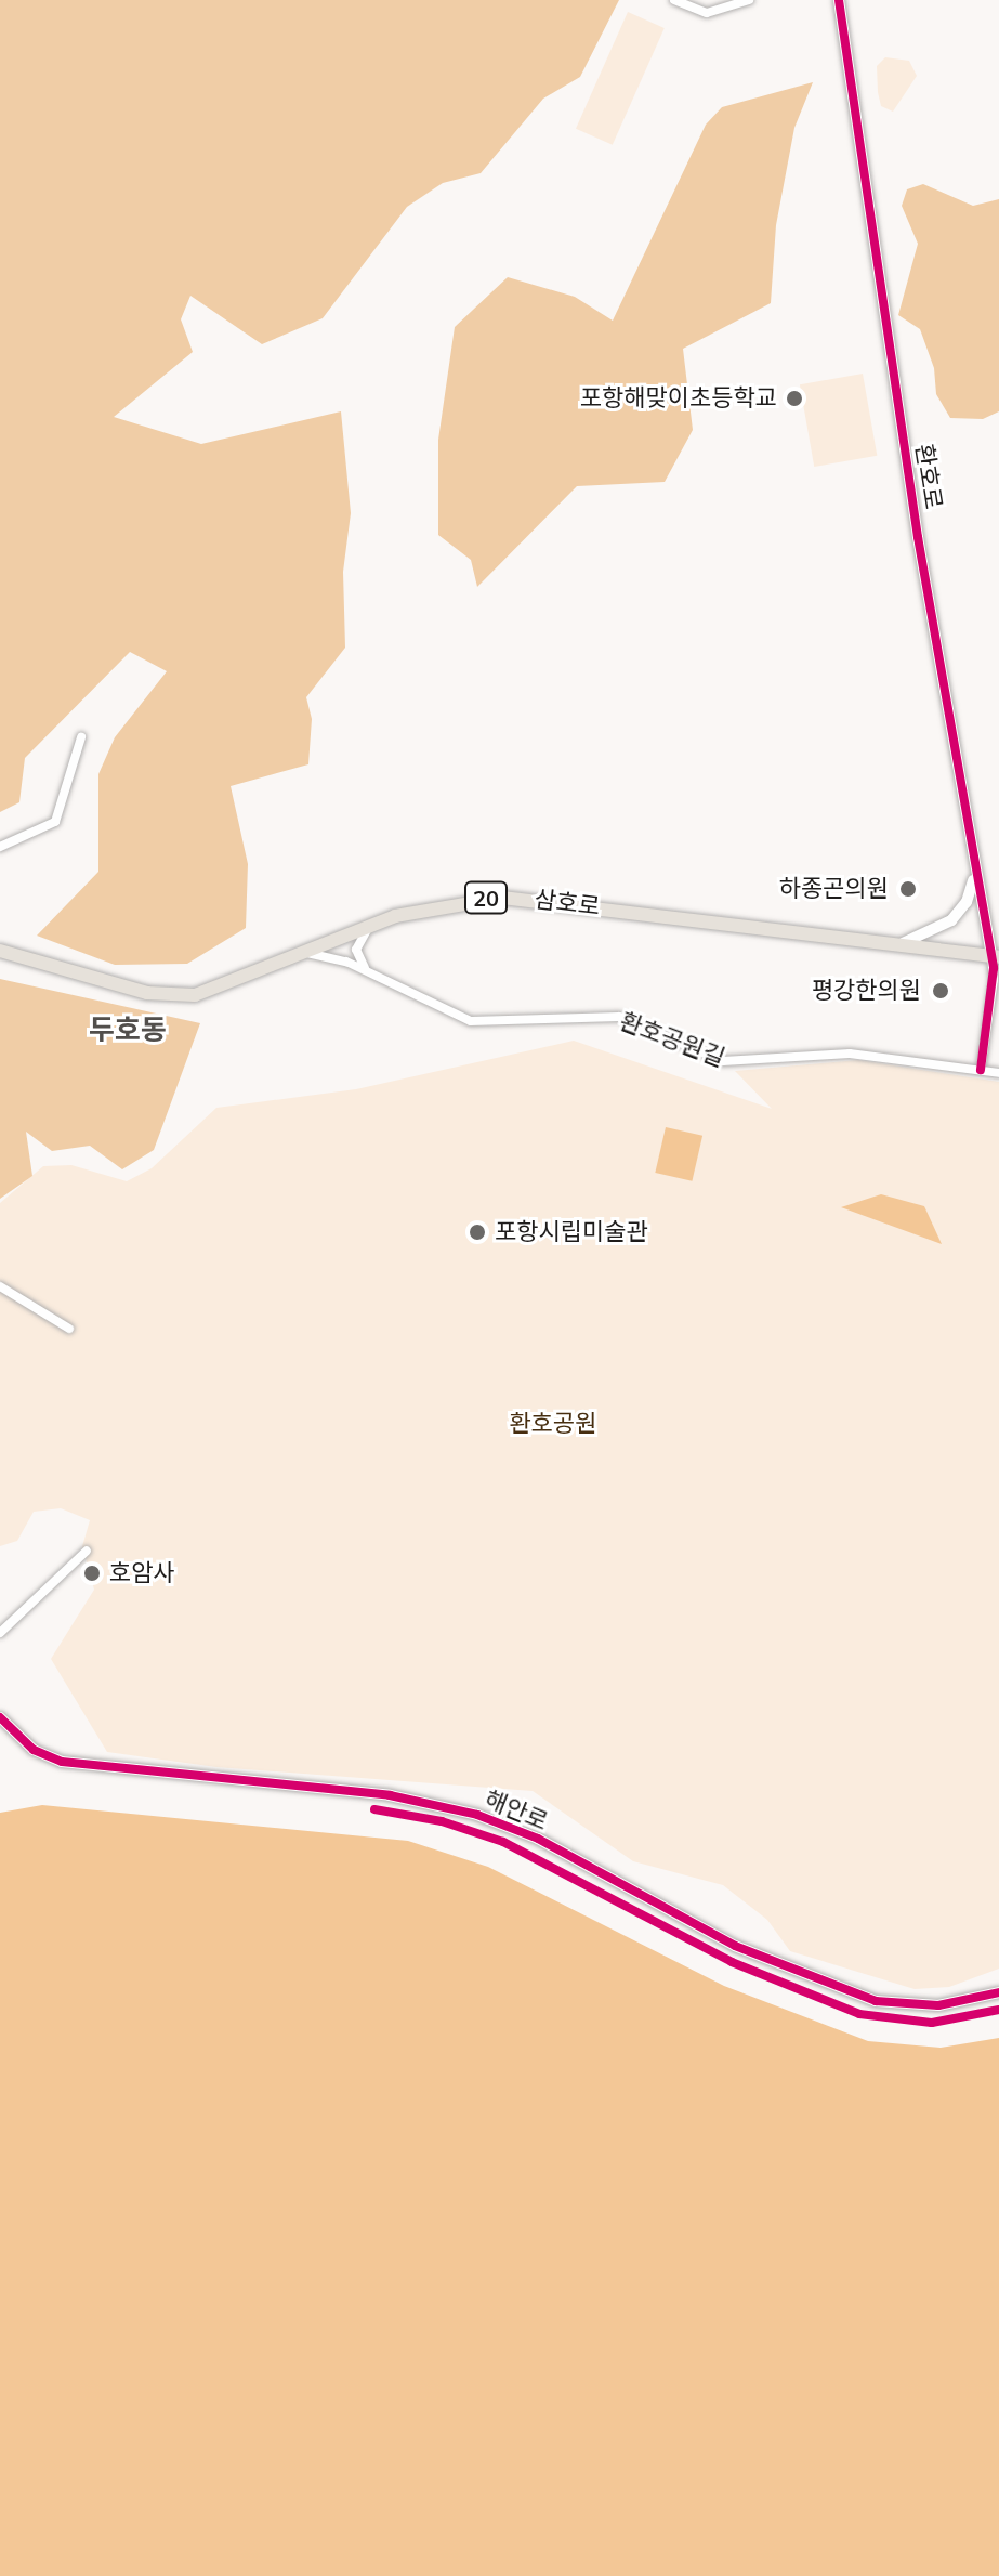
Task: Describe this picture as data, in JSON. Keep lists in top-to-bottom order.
{
  "streets": {
    "main road": ["20", "삼호로"],
    "street": ["환호로", "환호공원길", "해안로"]
  },
  "crossings": [
    ["환호로", "삼호로"],
    ["삼호로", "환호공원길"]
  ],
  "districts": ["두호동"],
  "parks": ["환호공원"],
  "places": [
    "포항해맞이초등학교",
    "하종곤의원",
    "평강한의원",
    "포항시립미술관",
    "호암사"
  ]
}
